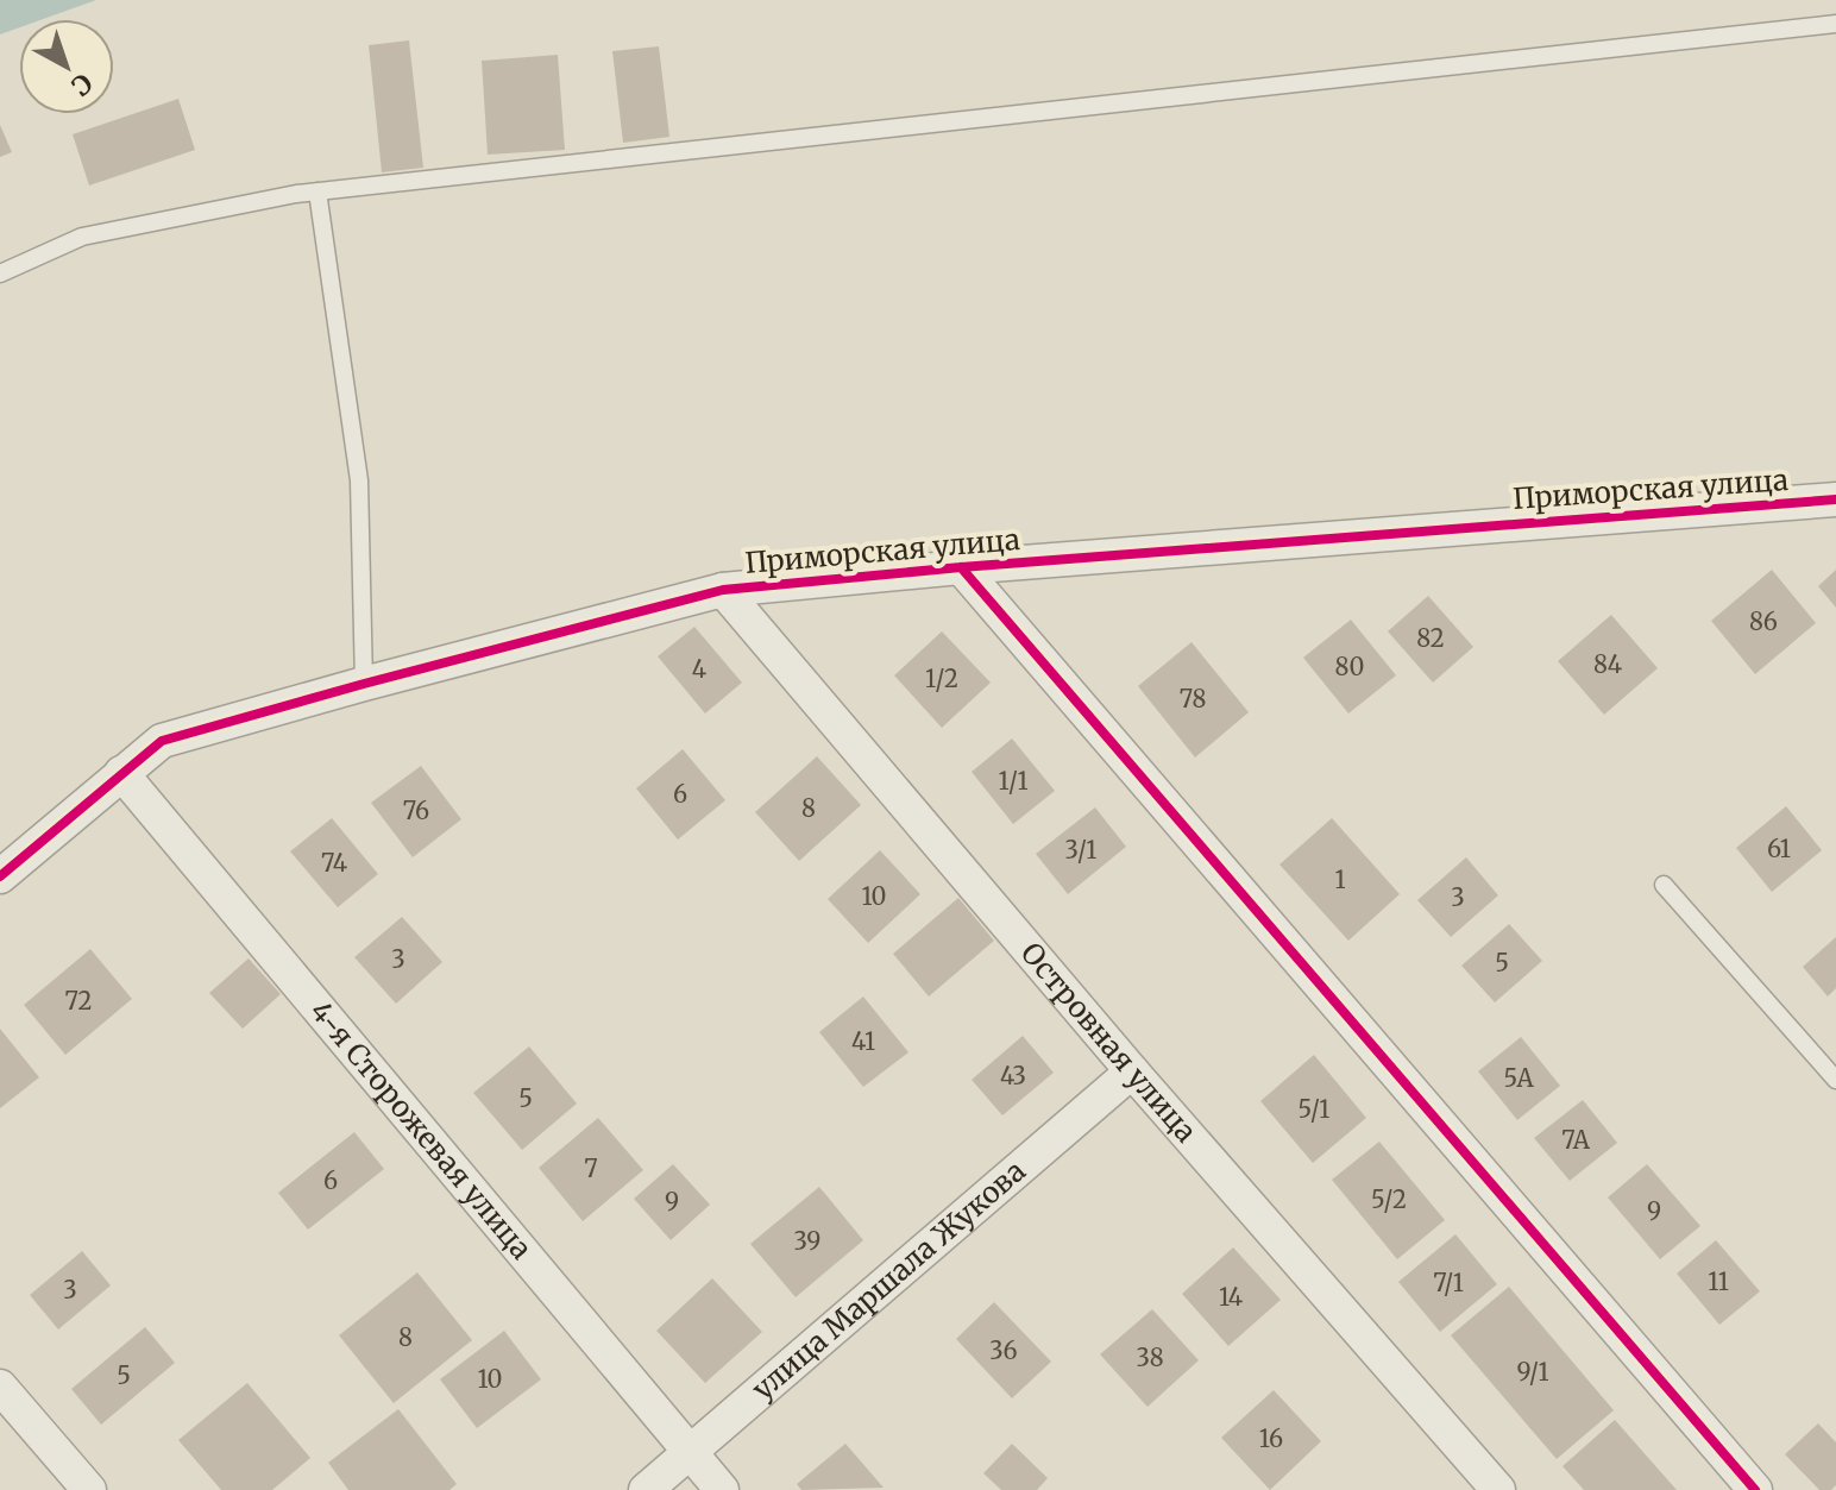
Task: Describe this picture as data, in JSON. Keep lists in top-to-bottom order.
{
  "streets": {
    "street": [
      "Приморская улица",
      "Островная улица",
      "4-я Сторожевая улица",
      "улица Маршала Жукова"
    ]
  },
  "crossings": [
    ["Приморская улица", "Островная улица"],
    ["Приморская улица", "4-я Сторожевая улица"],
    ["Островная улица", "улица Маршала Жукова"],
    ["4-я Сторожевая улица", "улица Маршала Жукова"]
  ],
  "house_numbers": [
    "86",
    "82",
    "84",
    "80",
    "4",
    "1/2",
    "78",
    "1/1",
    "6",
    "8",
    "76",
    "61",
    "3/1",
    "74",
    "1",
    "10",
    "3",
    "3",
    "5",
    "72",
    "41",
    "43",
    "5А",
    "5",
    "5/1",
    "7А",
    "7",
    "6",
    "5/2",
    "9",
    "9",
    "39",
    "11",
    "7/1",
    "3",
    "14",
    "8",
    "36",
    "38",
    "9/1",
    "5",
    "10",
    "16"
  ],
  "north": "bottom right"
}
